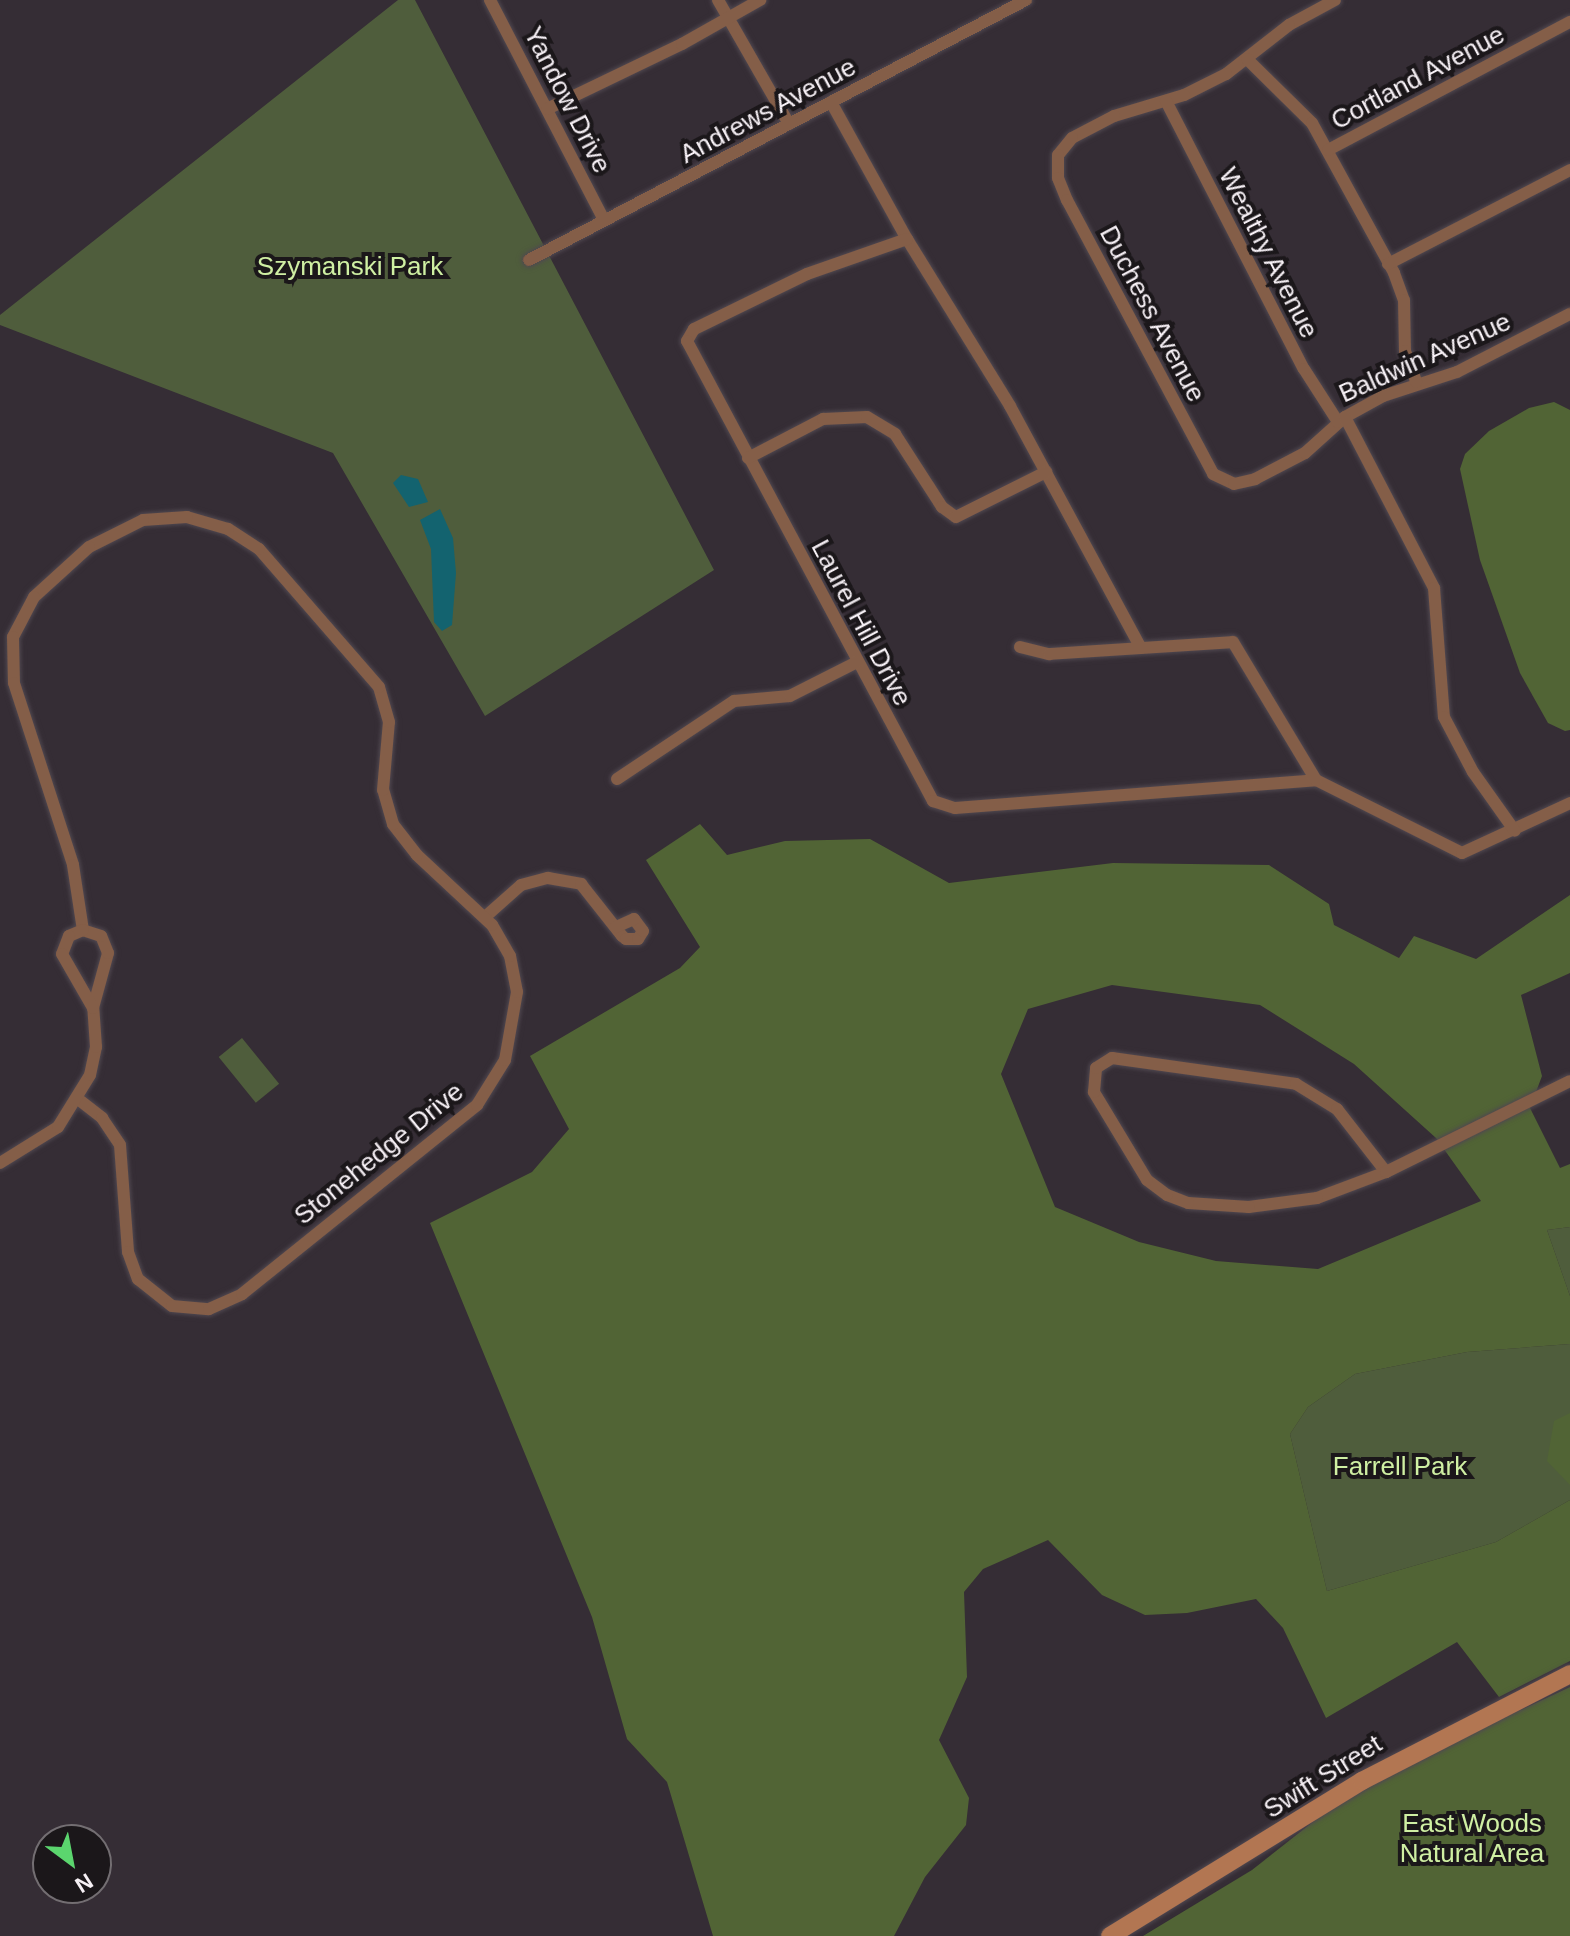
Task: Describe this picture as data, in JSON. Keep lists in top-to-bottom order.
{
  "streets": {
    "street": [
      "Cortland Avenue",
      "Yandow Drive",
      "Andrews Avenue",
      "Wealthy Avenue",
      "Duchess Avenue",
      "Baldwin Avenue",
      "Laurel Hill Drive",
      "Stonehedge Drive",
      "Swift Street"
    ]
  },
  "crossings": [
    ["Yandow Drive", "Andrews Avenue"],
    ["Wealthy Avenue", "Duchess Avenue"],
    ["Wealthy Avenue", "Baldwin Avenue"],
    ["Duchess Avenue", "Baldwin Avenue"]
  ],
  "parks": ["Szymanski Park", "Farrell Park", "East Woods Natural Area"],
  "north": "bottom right"
}
